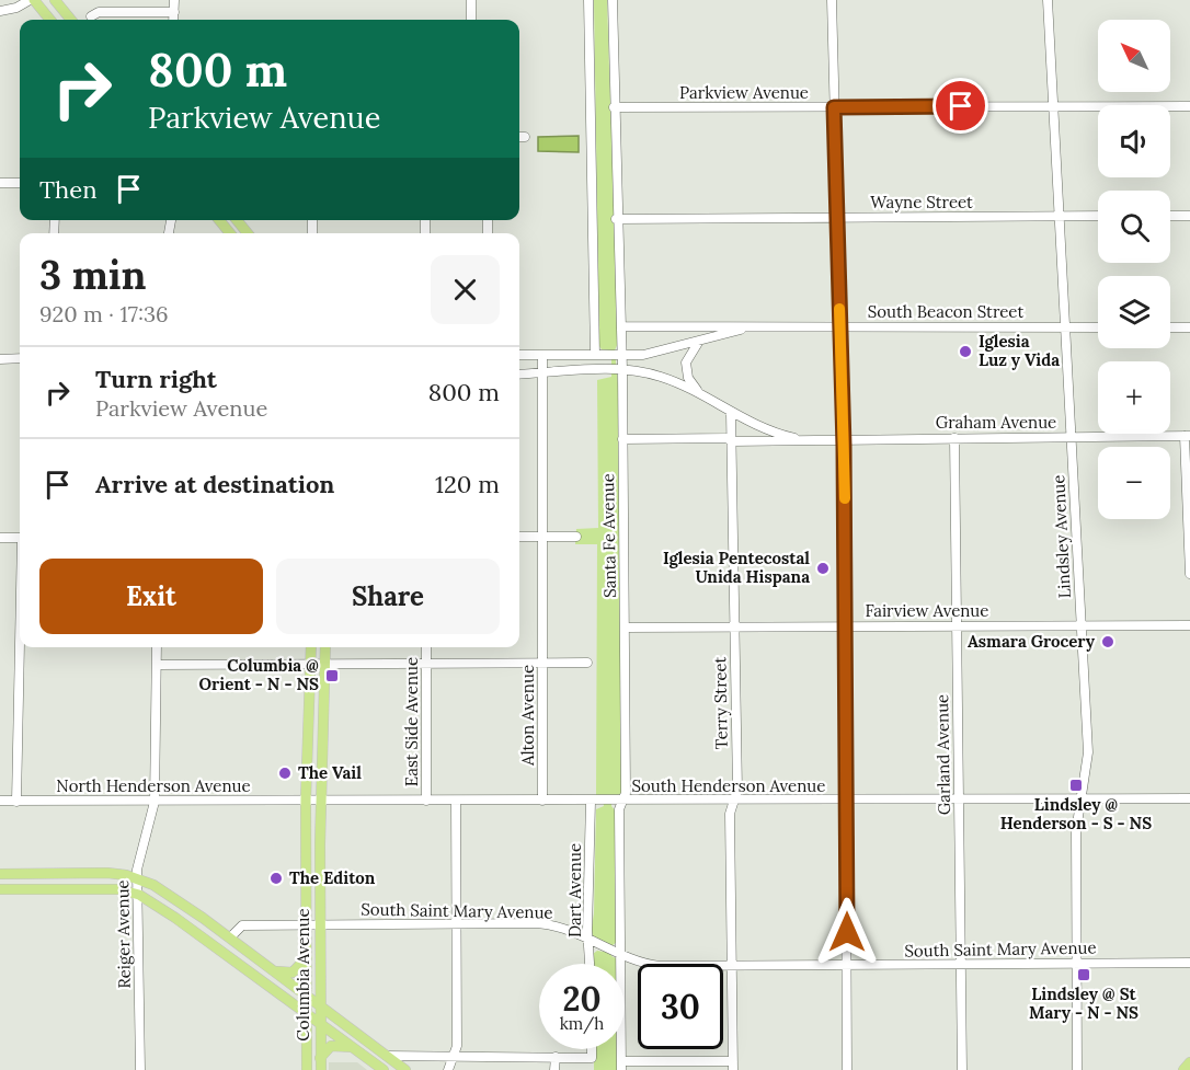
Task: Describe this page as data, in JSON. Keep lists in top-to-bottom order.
{
  "streets": {
    "main road": ["Columbia Avenue"],
    "street": [
      "Parkview Avenue",
      "Wayne Street",
      "South Beacon Street",
      "Graham Avenue",
      "Santa Fe Avenue",
      "Lindsley Avenue",
      "Fairview Avenue",
      "Terry Street",
      "Alton Avenue",
      "East Side Avenue",
      "Garland Avenue",
      "North Henderson Avenue",
      "South Henderson Avenue",
      "Dart Avenue",
      "South Saint Mary Avenue",
      "Reiger Avenue"
    ]
  },
  "crossings": [
    ["Parkview Avenue", "Santa Fe Avenue"],
    ["Parkview Avenue", "Lindsley Avenue"],
    ["Wayne Street", "Santa Fe Avenue"],
    ["Wayne Street", "Lindsley Avenue"],
    ["South Beacon Street", "Santa Fe Avenue"],
    ["South Beacon Street", "Lindsley Avenue"],
    ["South Beacon Street", "Alton Avenue"],
    ["Graham Avenue", "Santa Fe Avenue"],
    ["Graham Avenue", "Lindsley Avenue"],
    ["Graham Avenue", "Terry Street"],
    ["Graham Avenue", "Garland Avenue"],
    ["Santa Fe Avenue", "Fairview Avenue"],
    ["Santa Fe Avenue", "South Henderson Avenue"],
    ["Santa Fe Avenue", "South Saint Mary Avenue"],
    ["Lindsley Avenue", "Fairview Avenue"],
    ["Lindsley Avenue", "South Henderson Avenue"],
    ["Lindsley Avenue", "South Saint Mary Avenue"],
    ["Fairview Avenue", "Terry Street"],
    ["Fairview Avenue", "Garland Avenue"],
    ["Terry Street", "South Henderson Avenue"],
    ["Terry Street", "South Saint Mary Avenue"],
    ["Alton Avenue", "South Henderson Avenue"],
    ["East Side Avenue", "South Henderson Avenue"],
    ["Garland Avenue", "South Henderson Avenue"],
    ["Garland Avenue", "South Saint Mary Avenue"],
    ["North Henderson Avenue", "South Henderson Avenue"],
    ["North Henderson Avenue", "Reiger Avenue"],
    ["North Henderson Avenue", "Columbia Avenue"],
    ["South Henderson Avenue", "Dart Avenue"],
    ["South Henderson Avenue", "Columbia Avenue"],
    ["Dart Avenue", "South Saint Mary Avenue"],
    ["South Saint Mary Avenue", "Columbia Avenue"]
  ],
  "places": {
    "other": [
      "Iglesia Luz y Vida",
      "Iglesia Pentecostal Unida Hispana",
      "Asmara Grocery",
      "The Vail",
      "The Editon"
    ],
    "transit": ["Columbia @ Orient - N - NS", "Lindsley @ Henderson - S - NS", "Lindsley @ St Mary - N - NS"]
  },
  "north": "top left",
  "page": {
    "map_buttons": ["+", "−"],
    "turn": ["800 m", "Parkview Avenue"],
    "then": "Then",
    "heading": ["3 min", "920 m · 17:36"],
    "list": [
      {
        "name": "Turn right",
        "note": "Parkview Avenue",
        "value": "800 m"
      },
      {
        "name": "Arrive at destination",
        "value": "120 m"
      }
    ],
    "buttons": ["Exit", "Share"],
    "speed": "20 km/h",
    "limit": "30"
  }
}
